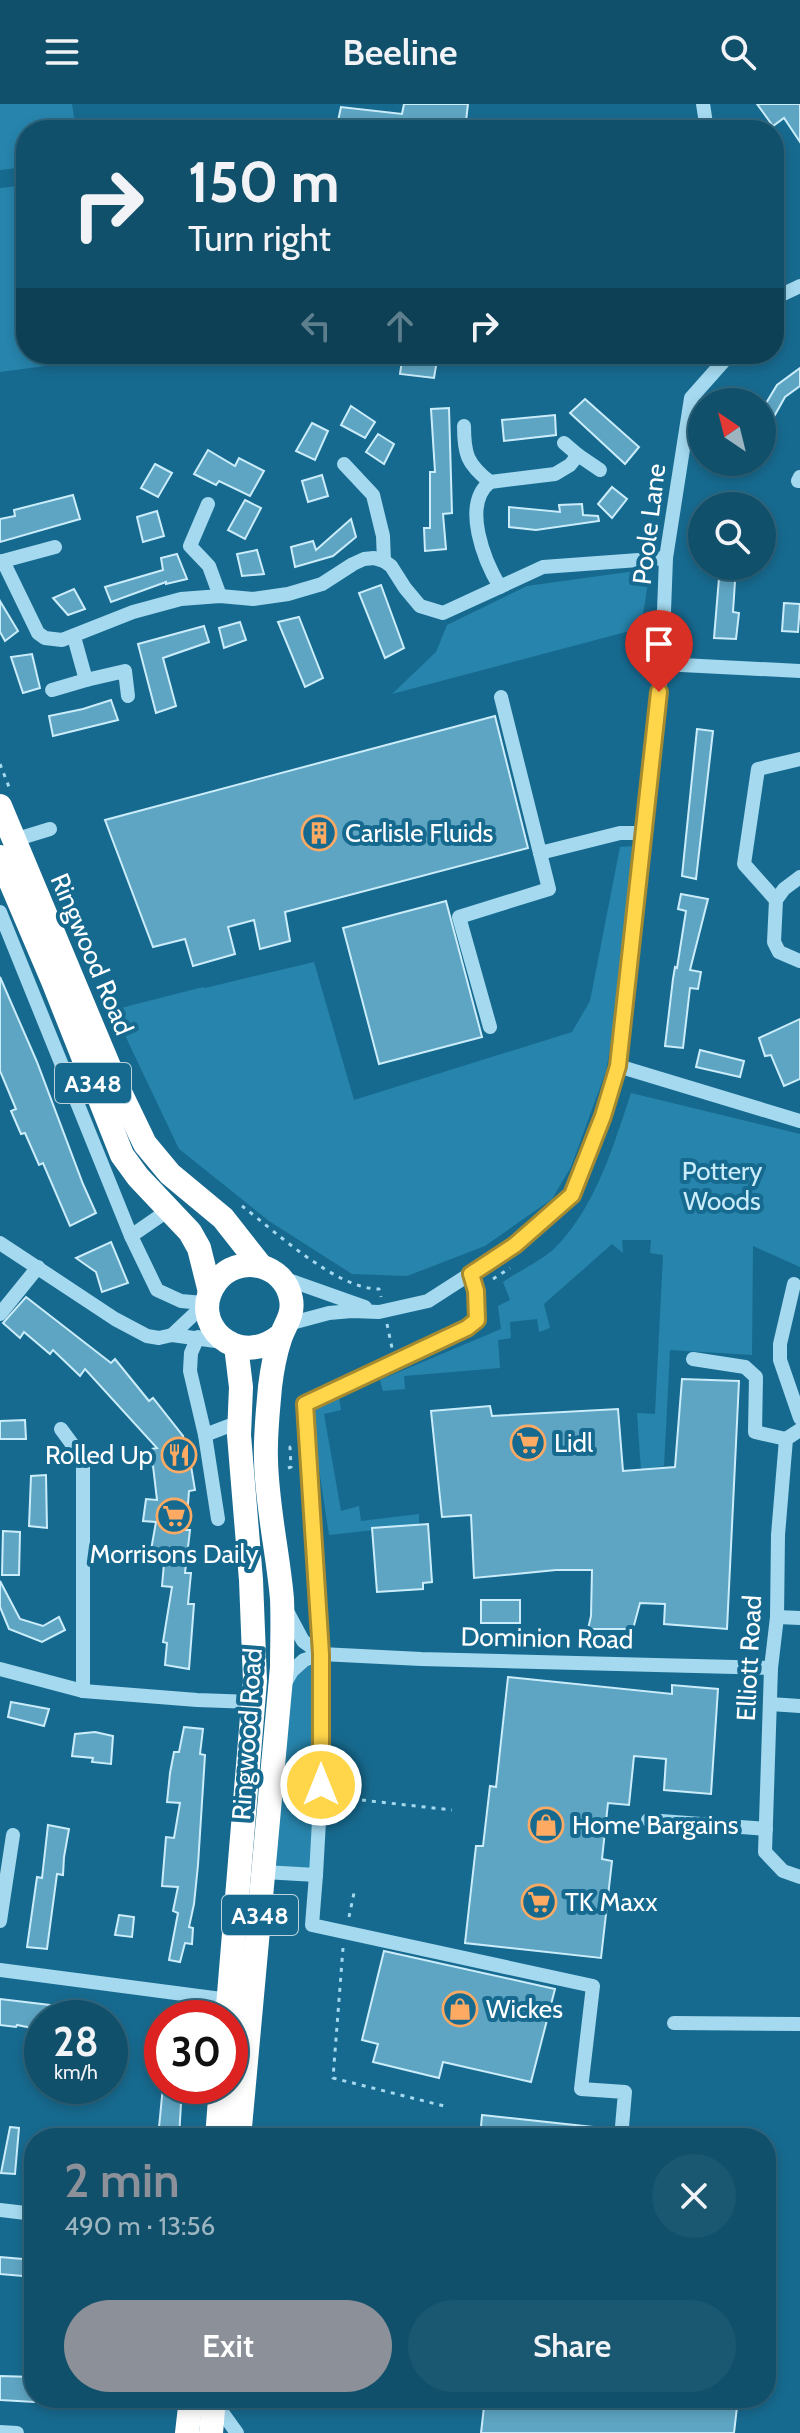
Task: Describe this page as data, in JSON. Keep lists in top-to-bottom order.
{
  "streets": {
    "highway": ["Ringwood Road", "A348"],
    "street": ["Poole Lane", "Dominion Road", "Elliott Road"]
  },
  "crossings": [
    ["Poole Lane", "Ringwood Road"],
    ["Dominion Road", "Elliott Road"]
  ],
  "parks": ["Pottery Woods"],
  "places": {
    "building": ["Carlisle Fluids"],
    "supermarket": ["Lidl", "Morrisons Daily", "TK Maxx"],
    "restaurant": ["Rolled Up"],
    "shop": ["Home Bargains", "Wickes"]
  },
  "north": "top left",
  "page": {
    "header": "Beeline",
    "turn": ["150 m", "Turn right"],
    "speed": "28 km/h",
    "limit": "30",
    "heading": ["2 min", "490 m · 13:56"],
    "buttons": ["Exit", "Share"]
  }
}
